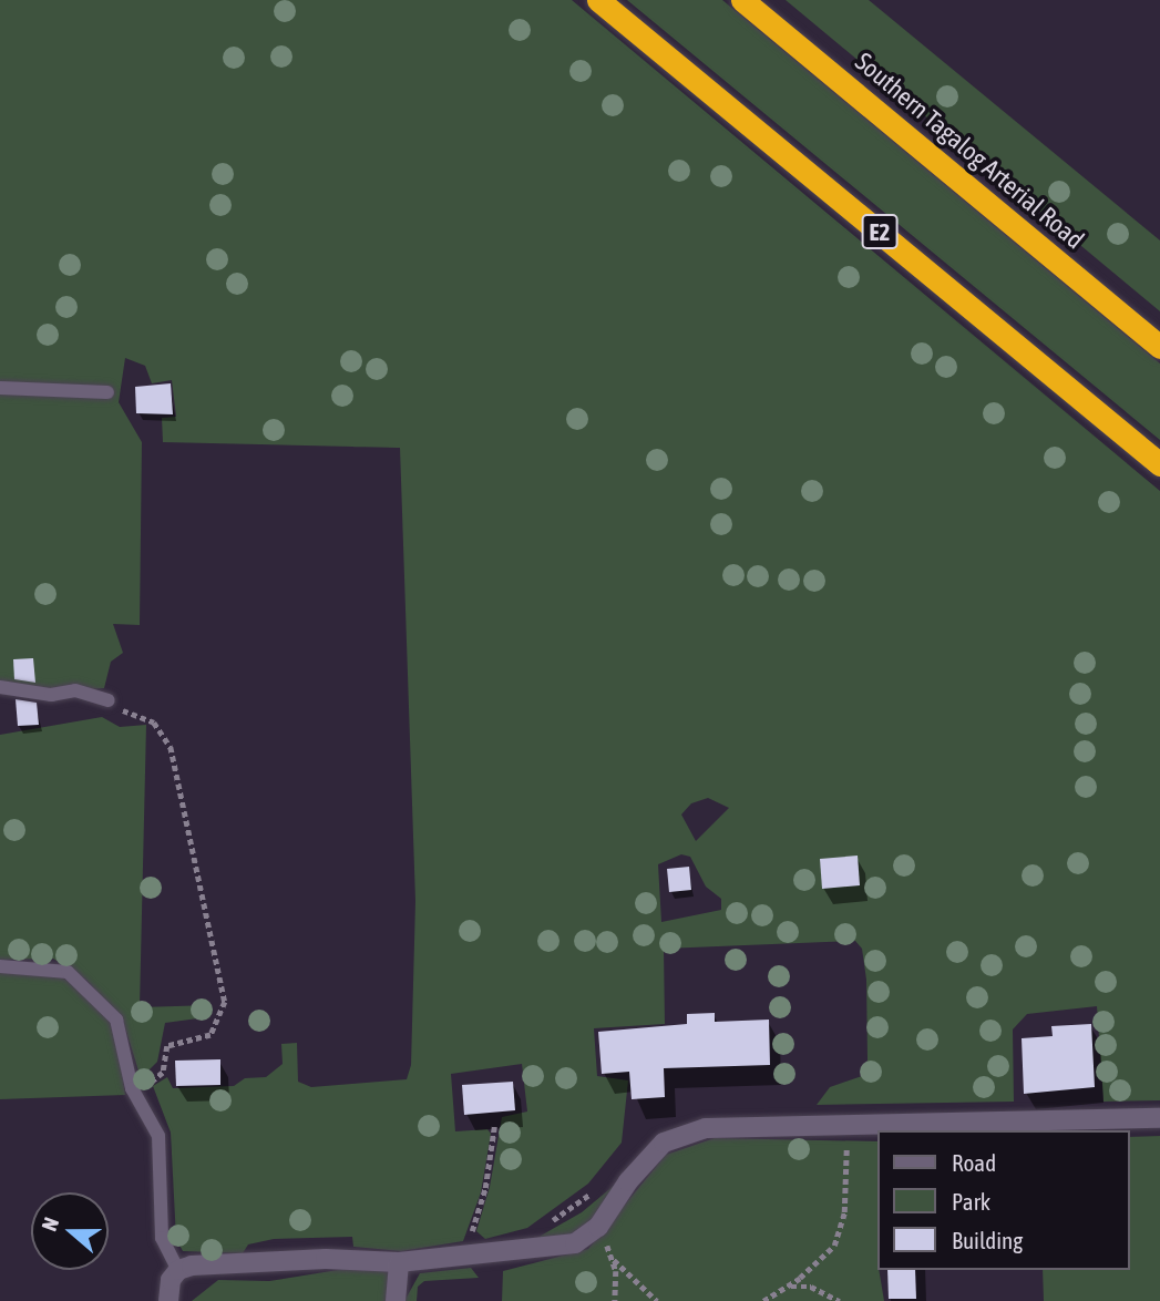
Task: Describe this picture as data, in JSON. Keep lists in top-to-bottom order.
{
  "streets": {
    "highway": ["Southern Tagalog Arterial Road", "E2"]
  },
  "legend": ["Road", "Park", "Building"],
  "north": "left"
}
